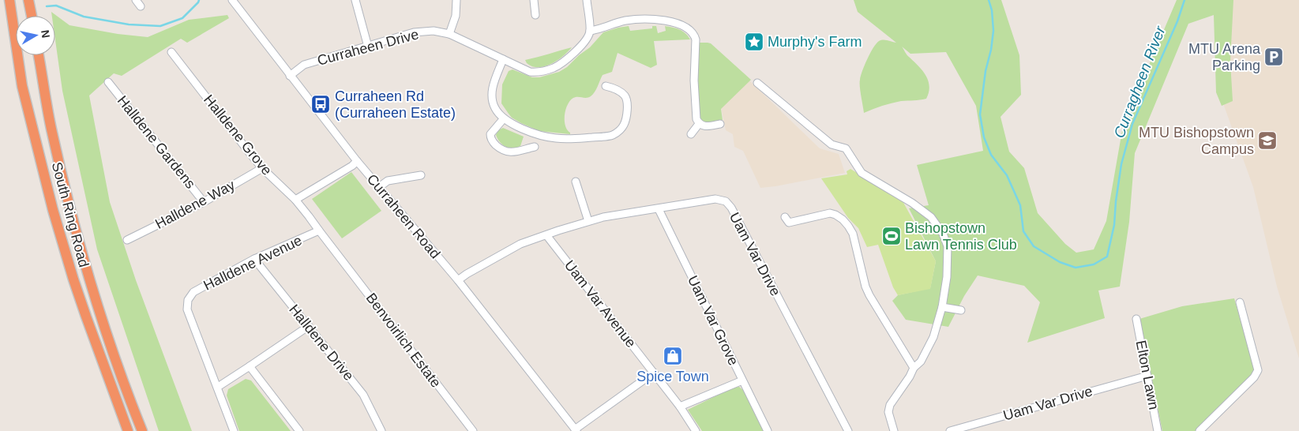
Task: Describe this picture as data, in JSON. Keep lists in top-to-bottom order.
{
  "streets": {
    "highway": ["South Ring Road"],
    "street": [
      "Curraheen Drive",
      "Halldene Grove",
      "Halldene Gardens",
      "Halldene Way",
      "Curraheen Road",
      "Uam Var Drive",
      "Halldene Avenue",
      "Uam Var Avenue",
      "Uam Var Grove",
      "Benvoirlich Estate",
      "Halldene Drive",
      "Elton Lawn"
    ]
  },
  "crossings": [
    ["Curraheen Drive", "Curraheen Road"],
    ["Halldene Grove", "Halldene Way"],
    ["Halldene Grove", "Halldene Avenue"],
    ["Halldene Grove", "Benvoirlich Estate"],
    ["Halldene Gardens", "Halldene Way"],
    ["Curraheen Road", "Uam Var Drive"],
    ["Uam Var Drive", "Uam Var Avenue"],
    ["Uam Var Drive", "Uam Var Grove"],
    ["Uam Var Drive", "Elton Lawn"],
    ["Halldene Avenue", "Halldene Drive"]
  ],
  "water": ["Curragheen River"],
  "places": {
    "place": ["Murphy's Farm"],
    "parking": ["MTU Arena Parking"],
    "bus stop": ["Curraheen Rd (Curraheen Estate)"],
    "school or university": ["MTU Bishopstown Campus"],
    "sports": ["Bishopstown Lawn Tennis Club"],
    "shop": ["Spice Town"]
  },
  "north": "right"
}
